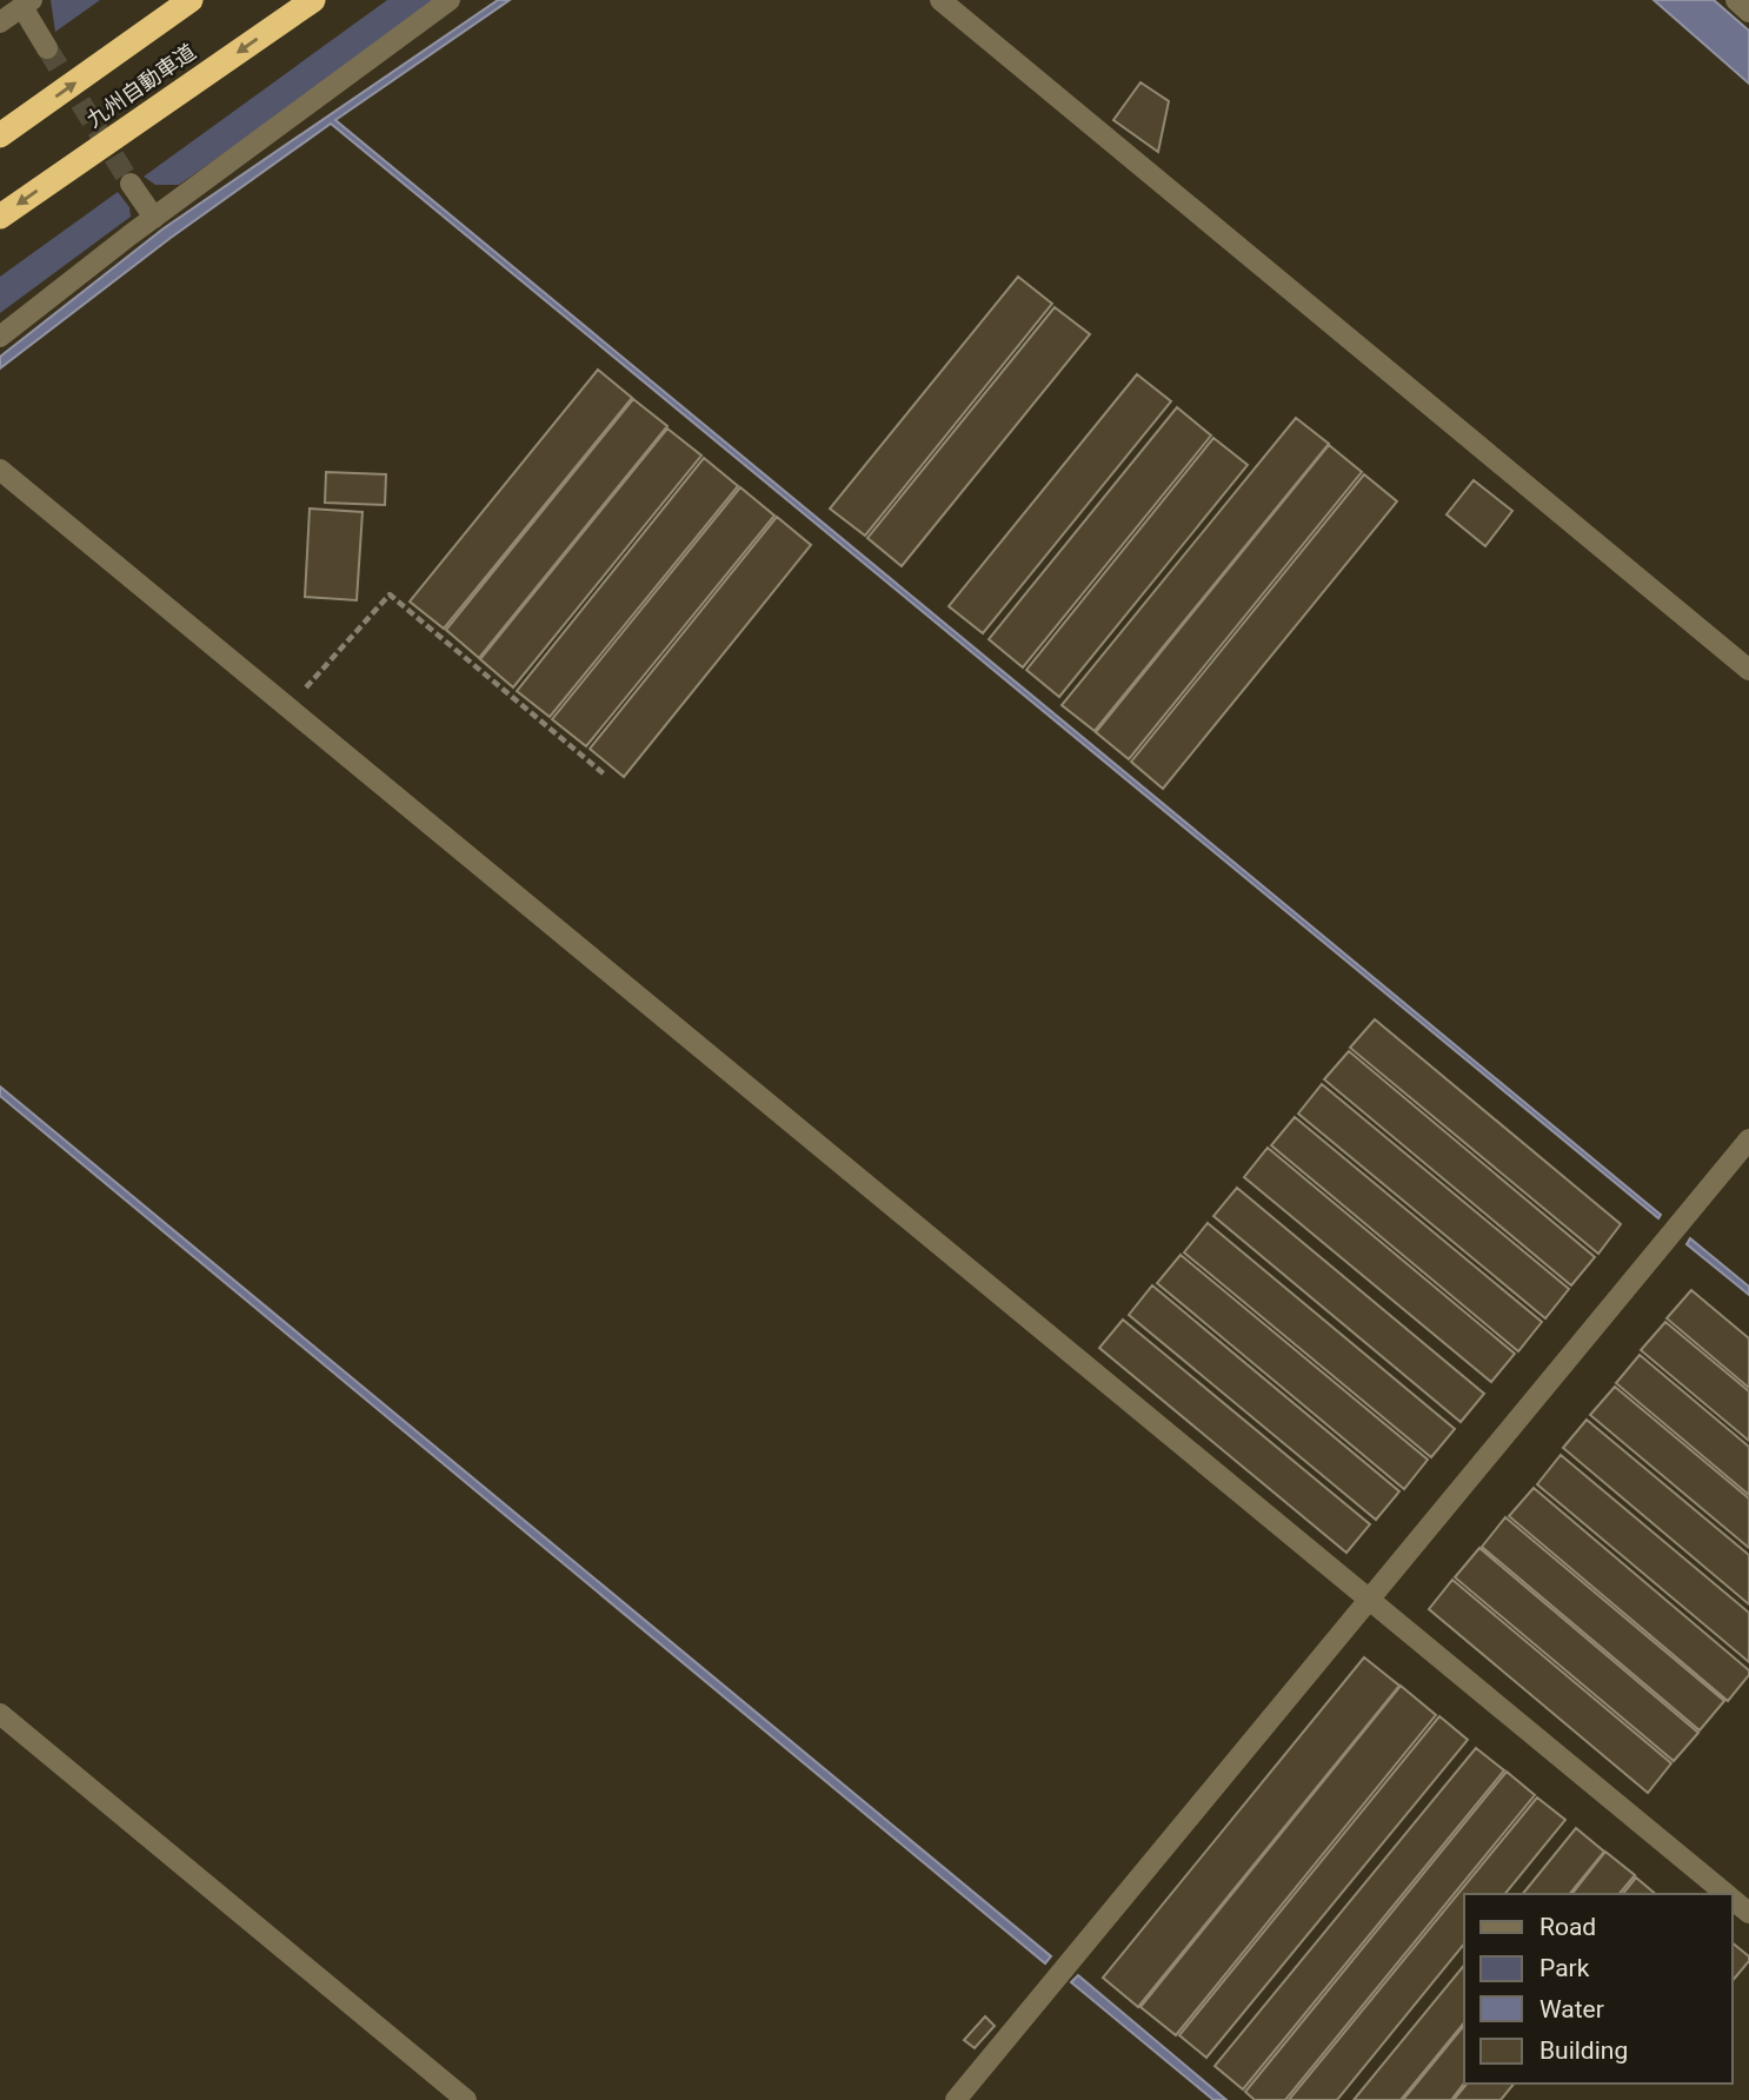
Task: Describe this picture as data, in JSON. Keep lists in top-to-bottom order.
{
  "streets": {
    "highway": ["九州自動車道"]
  },
  "legend": [
    "Road",
    "Park",
    "Water",
    "Building"
  ]
}
